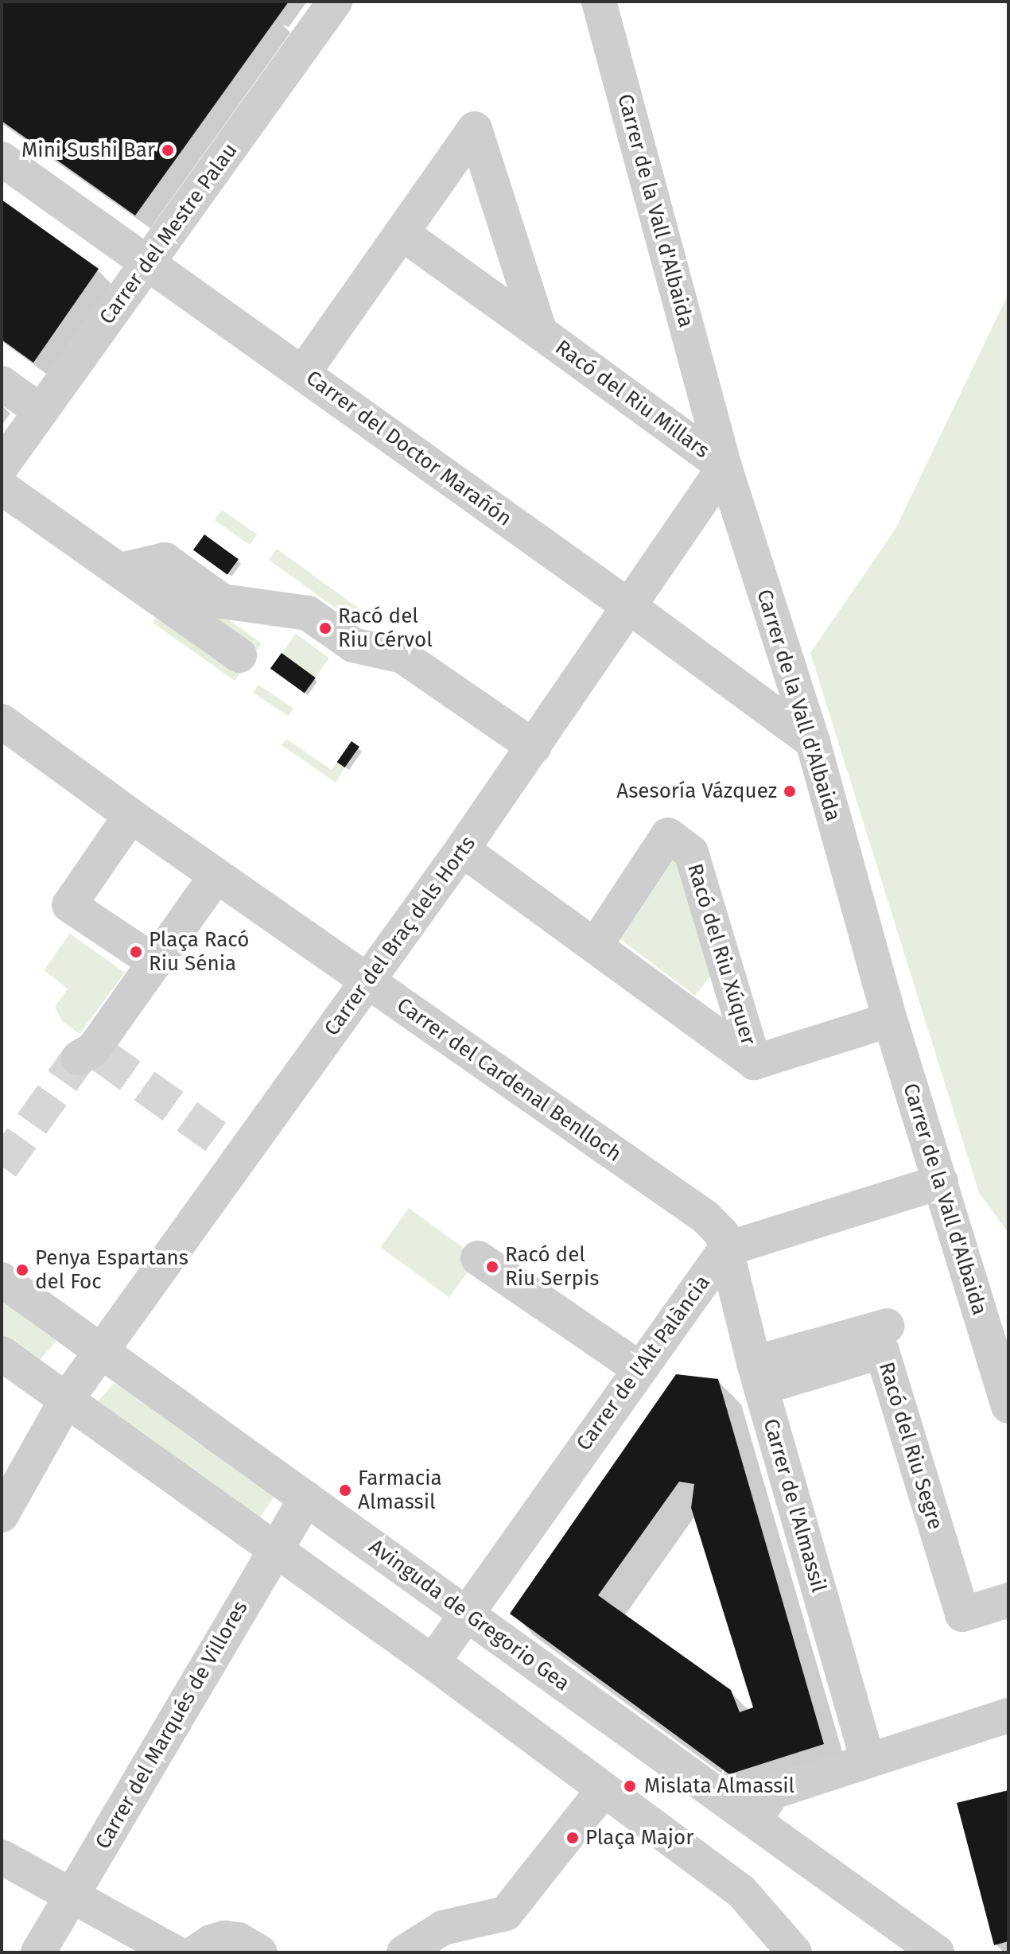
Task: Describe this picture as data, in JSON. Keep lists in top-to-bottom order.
{
  "streets": {
    "street": [
      "Carrer de la Vall d'Albaida",
      "Carrer del Mestre Palau",
      "Racó del Riu Millars",
      "Carrer del Doctor Marañón",
      "Carrer del Braç dels Horts",
      "Racó del Riu Xúquer",
      "Carrer del Cardenal Benlloch",
      "Carrer de l'Alt Palància",
      "Racó del Riu Segre",
      "Carrer de l'Almassil",
      "Avinguda de Gregorio Gea",
      "Carrer del Marqués de Villores"
    ]
  },
  "crossings": [
    ["Carrer de la Vall d'Albaida", "Racó del Riu Millars"],
    ["Carrer de la Vall d'Albaida", "Carrer del Doctor Marañón"],
    ["Carrer de la Vall d'Albaida", "Carrer del Braç dels Horts"],
    ["Carrer de la Vall d'Albaida", "Racó del Riu Xúquer"],
    ["Carrer del Mestre Palau", "Carrer del Doctor Marañón"],
    ["Racó del Riu Millars", "Carrer del Braç dels Horts"],
    ["Carrer del Doctor Marañón", "Carrer del Braç dels Horts"],
    ["Carrer del Braç dels Horts", "Racó del Riu Xúquer"],
    ["Carrer del Braç dels Horts", "Carrer del Cardenal Benlloch"],
    ["Carrer del Braç dels Horts", "Avinguda de Gregorio Gea"],
    ["Carrer del Cardenal Benlloch", "Carrer de l'Alt Palància"],
    ["Carrer del Cardenal Benlloch", "Carrer de l'Almassil"],
    ["Carrer de l'Alt Palància", "Carrer de l'Almassil"],
    ["Carrer de l'Alt Palància", "Avinguda de Gregorio Gea"],
    ["Racó del Riu Segre", "Carrer de l'Almassil"],
    ["Avinguda de Gregorio Gea", "Carrer del Marqués de Villores"]
  ],
  "places": [
    "Mini Sushi Bar",
    "Racó del Riu Cérvol",
    "Asesoría Vázquez",
    "Plaça Racó Riu Sénia",
    "Racó del Riu Serpis",
    "Penya Espartans del Foc",
    "Farmacia Almassil",
    "Mislata Almassil",
    "Plaça Major"
  ]
}
